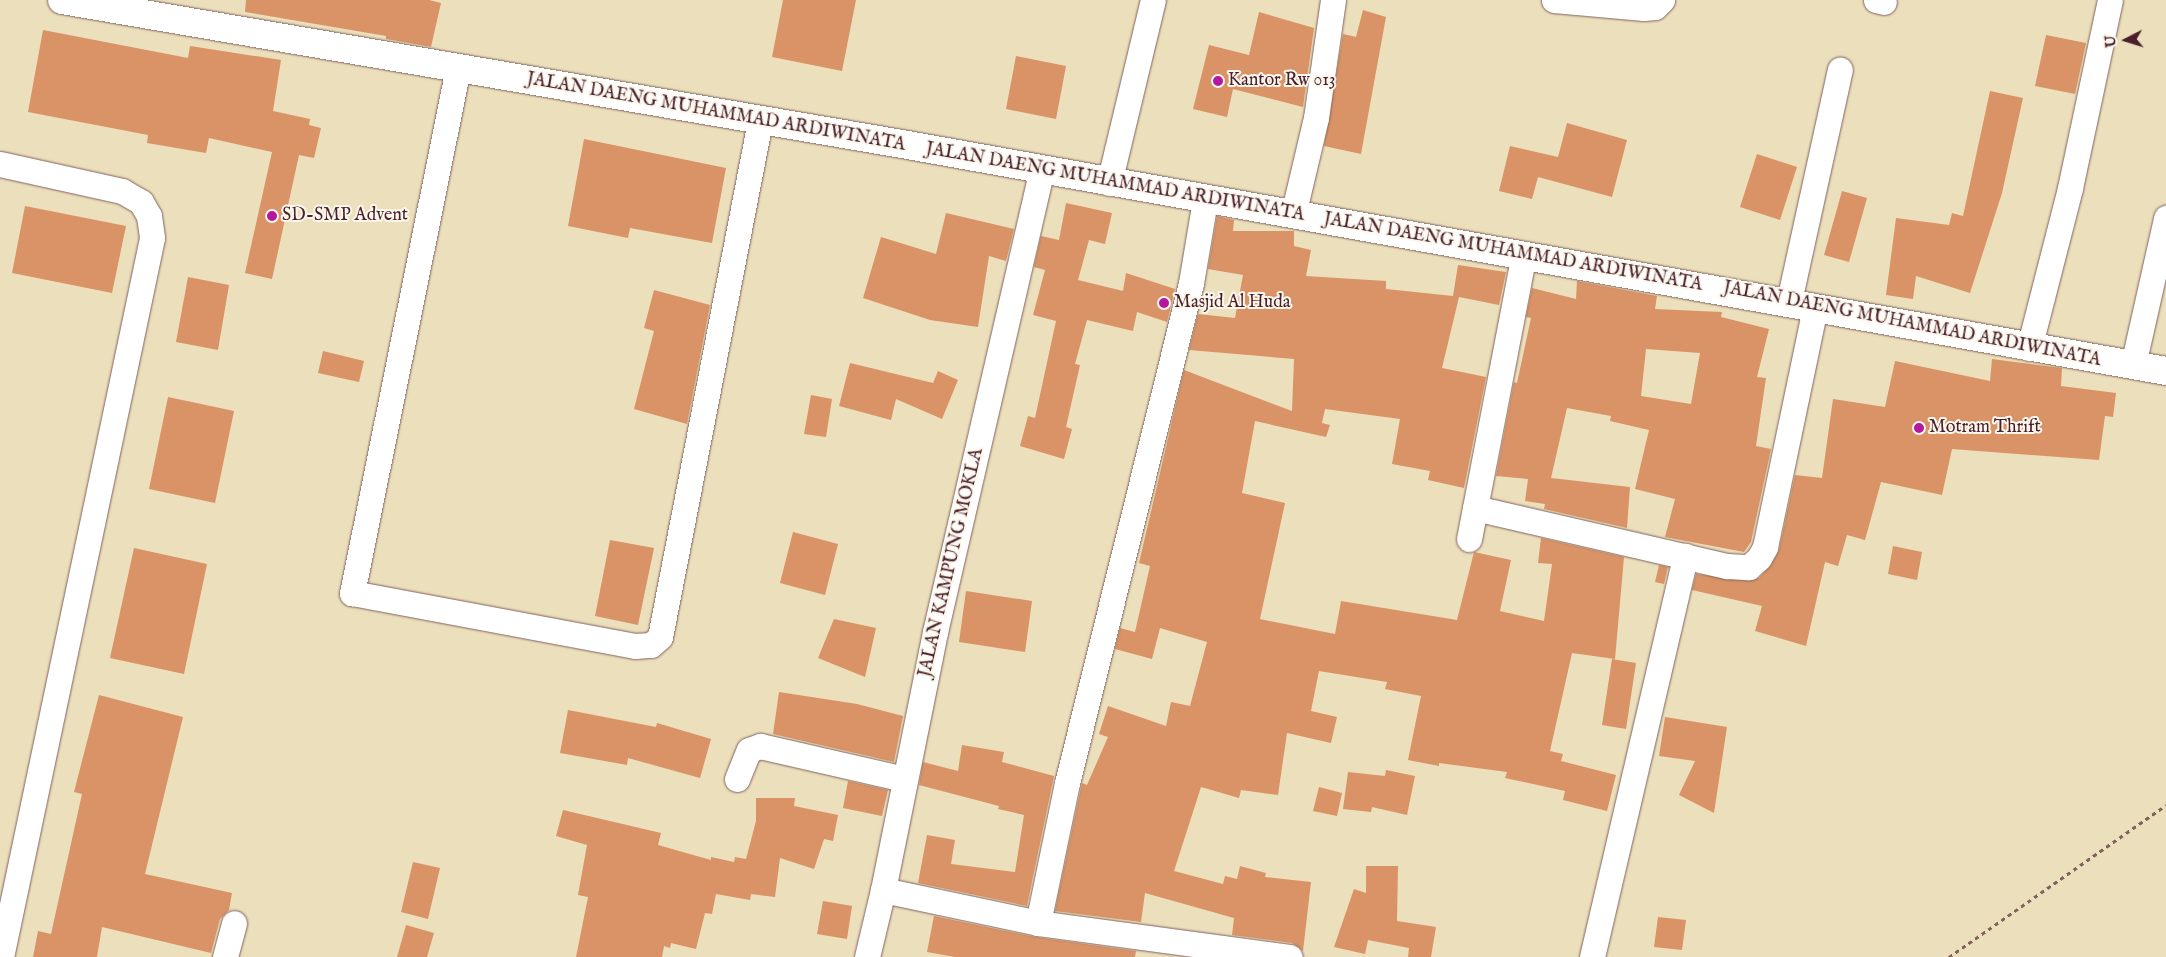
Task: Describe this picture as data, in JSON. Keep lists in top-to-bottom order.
{
  "streets": {
    "main road": ["JALAN DAENG MUHAMMAD ARDIWINATA"],
    "street": ["JALAN KAMPUNG MOKLA"]
  },
  "crossings": [
    ["JALAN DAENG MUHAMMAD ARDIWINATA", "JALAN KAMPUNG MOKLA"]
  ],
  "places": [
    "Kantor Rw 013",
    "SD-SMP Advent",
    "Masjid Al Huda",
    "Motram Thrift"
  ],
  "north": "left"
}
